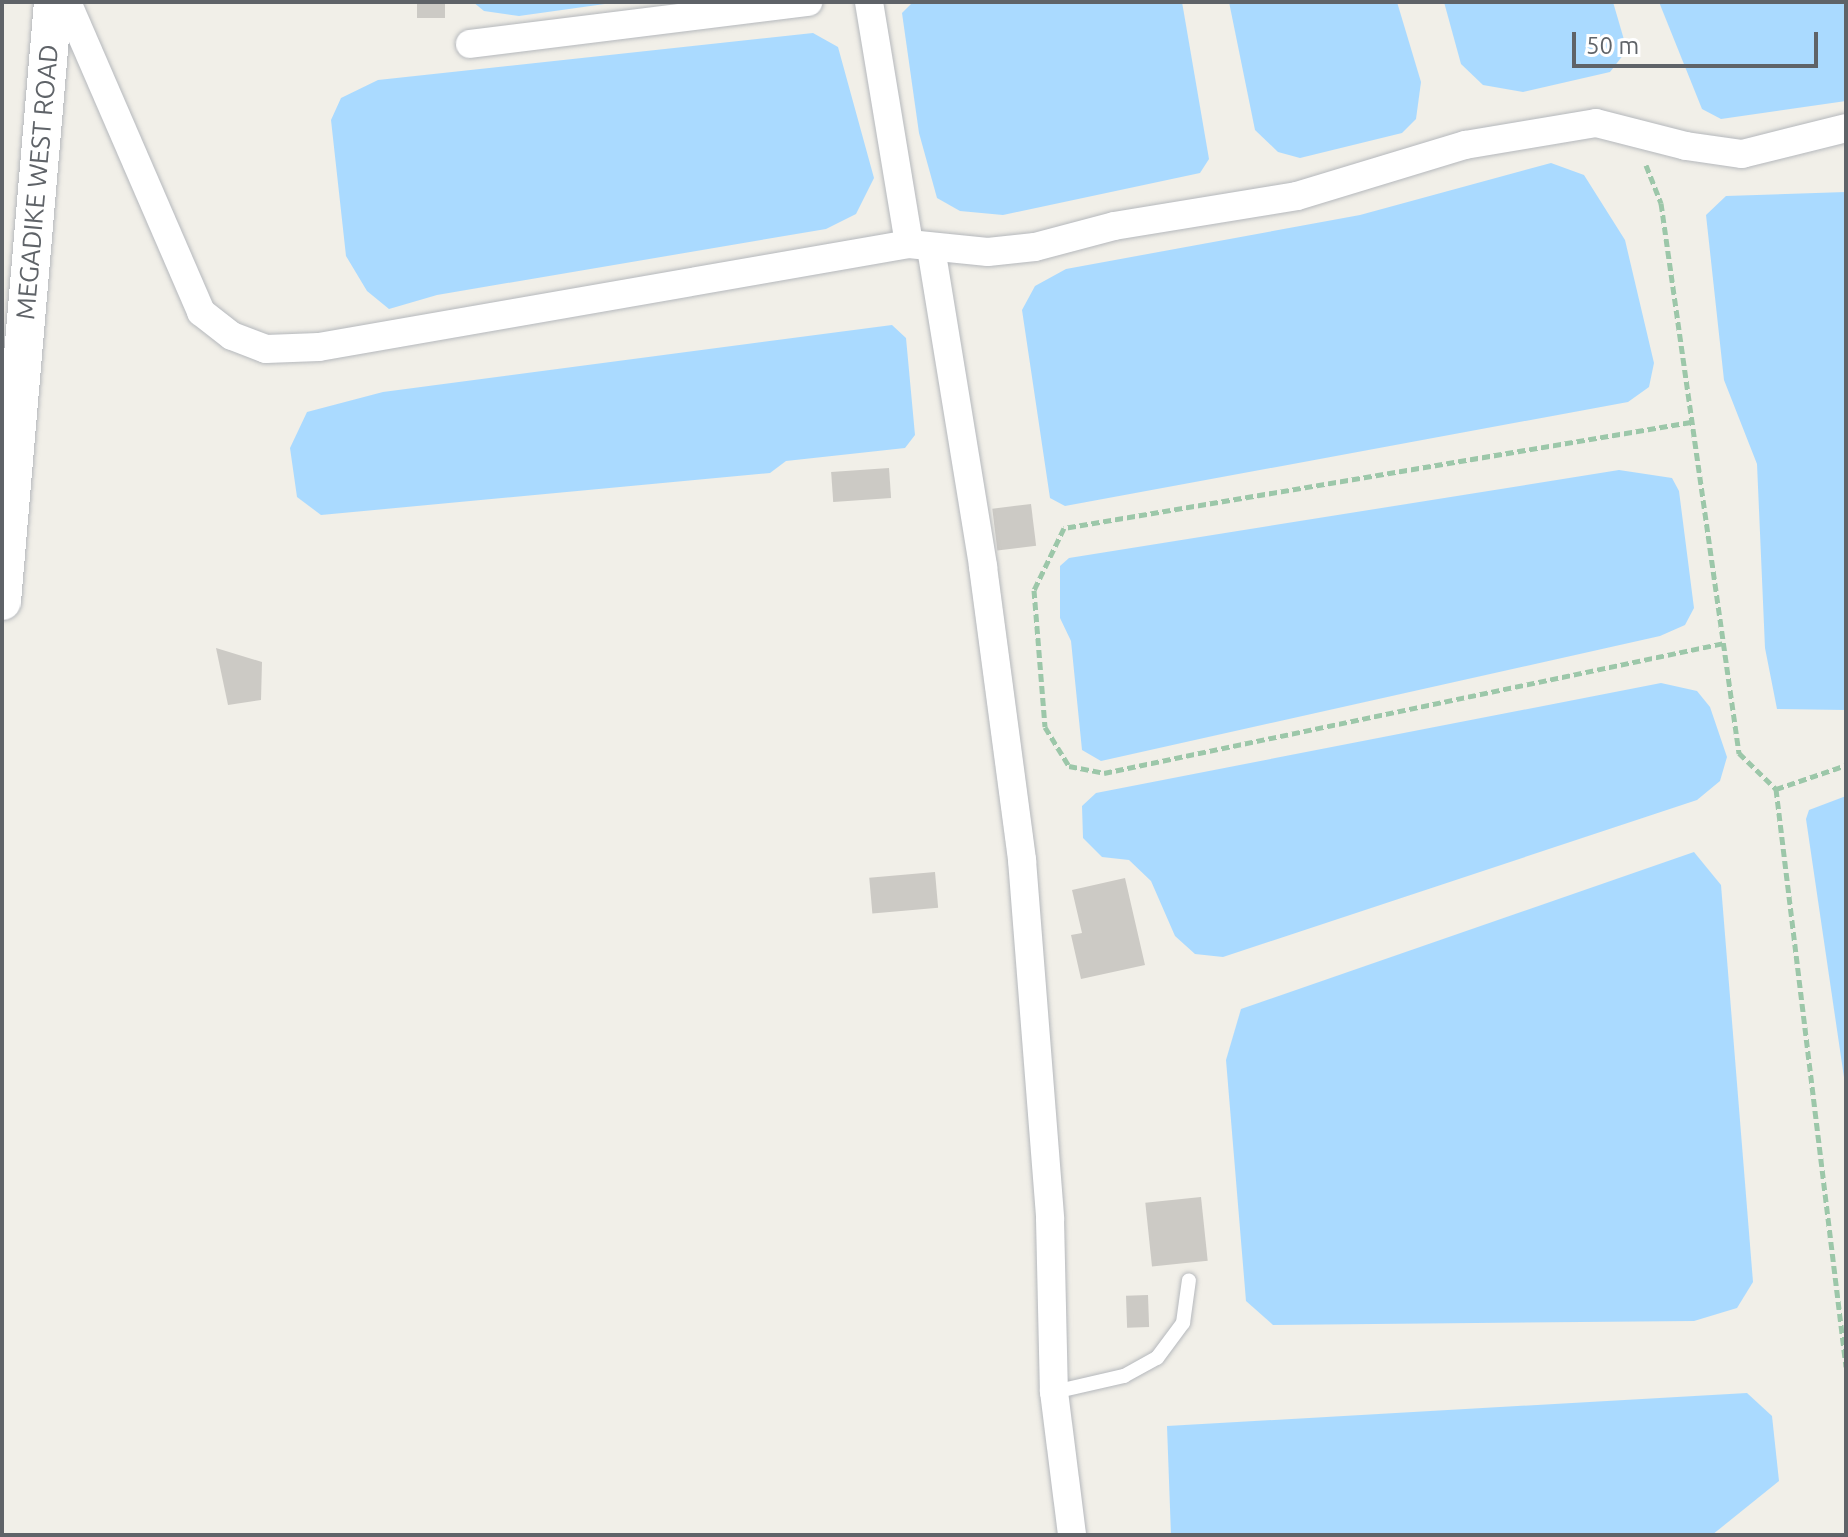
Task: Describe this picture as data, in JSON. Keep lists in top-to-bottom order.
{
  "streets": {
    "street": ["MEGADIKE WEST ROAD"]
  },
  "scale_bar": "50 m"
}
